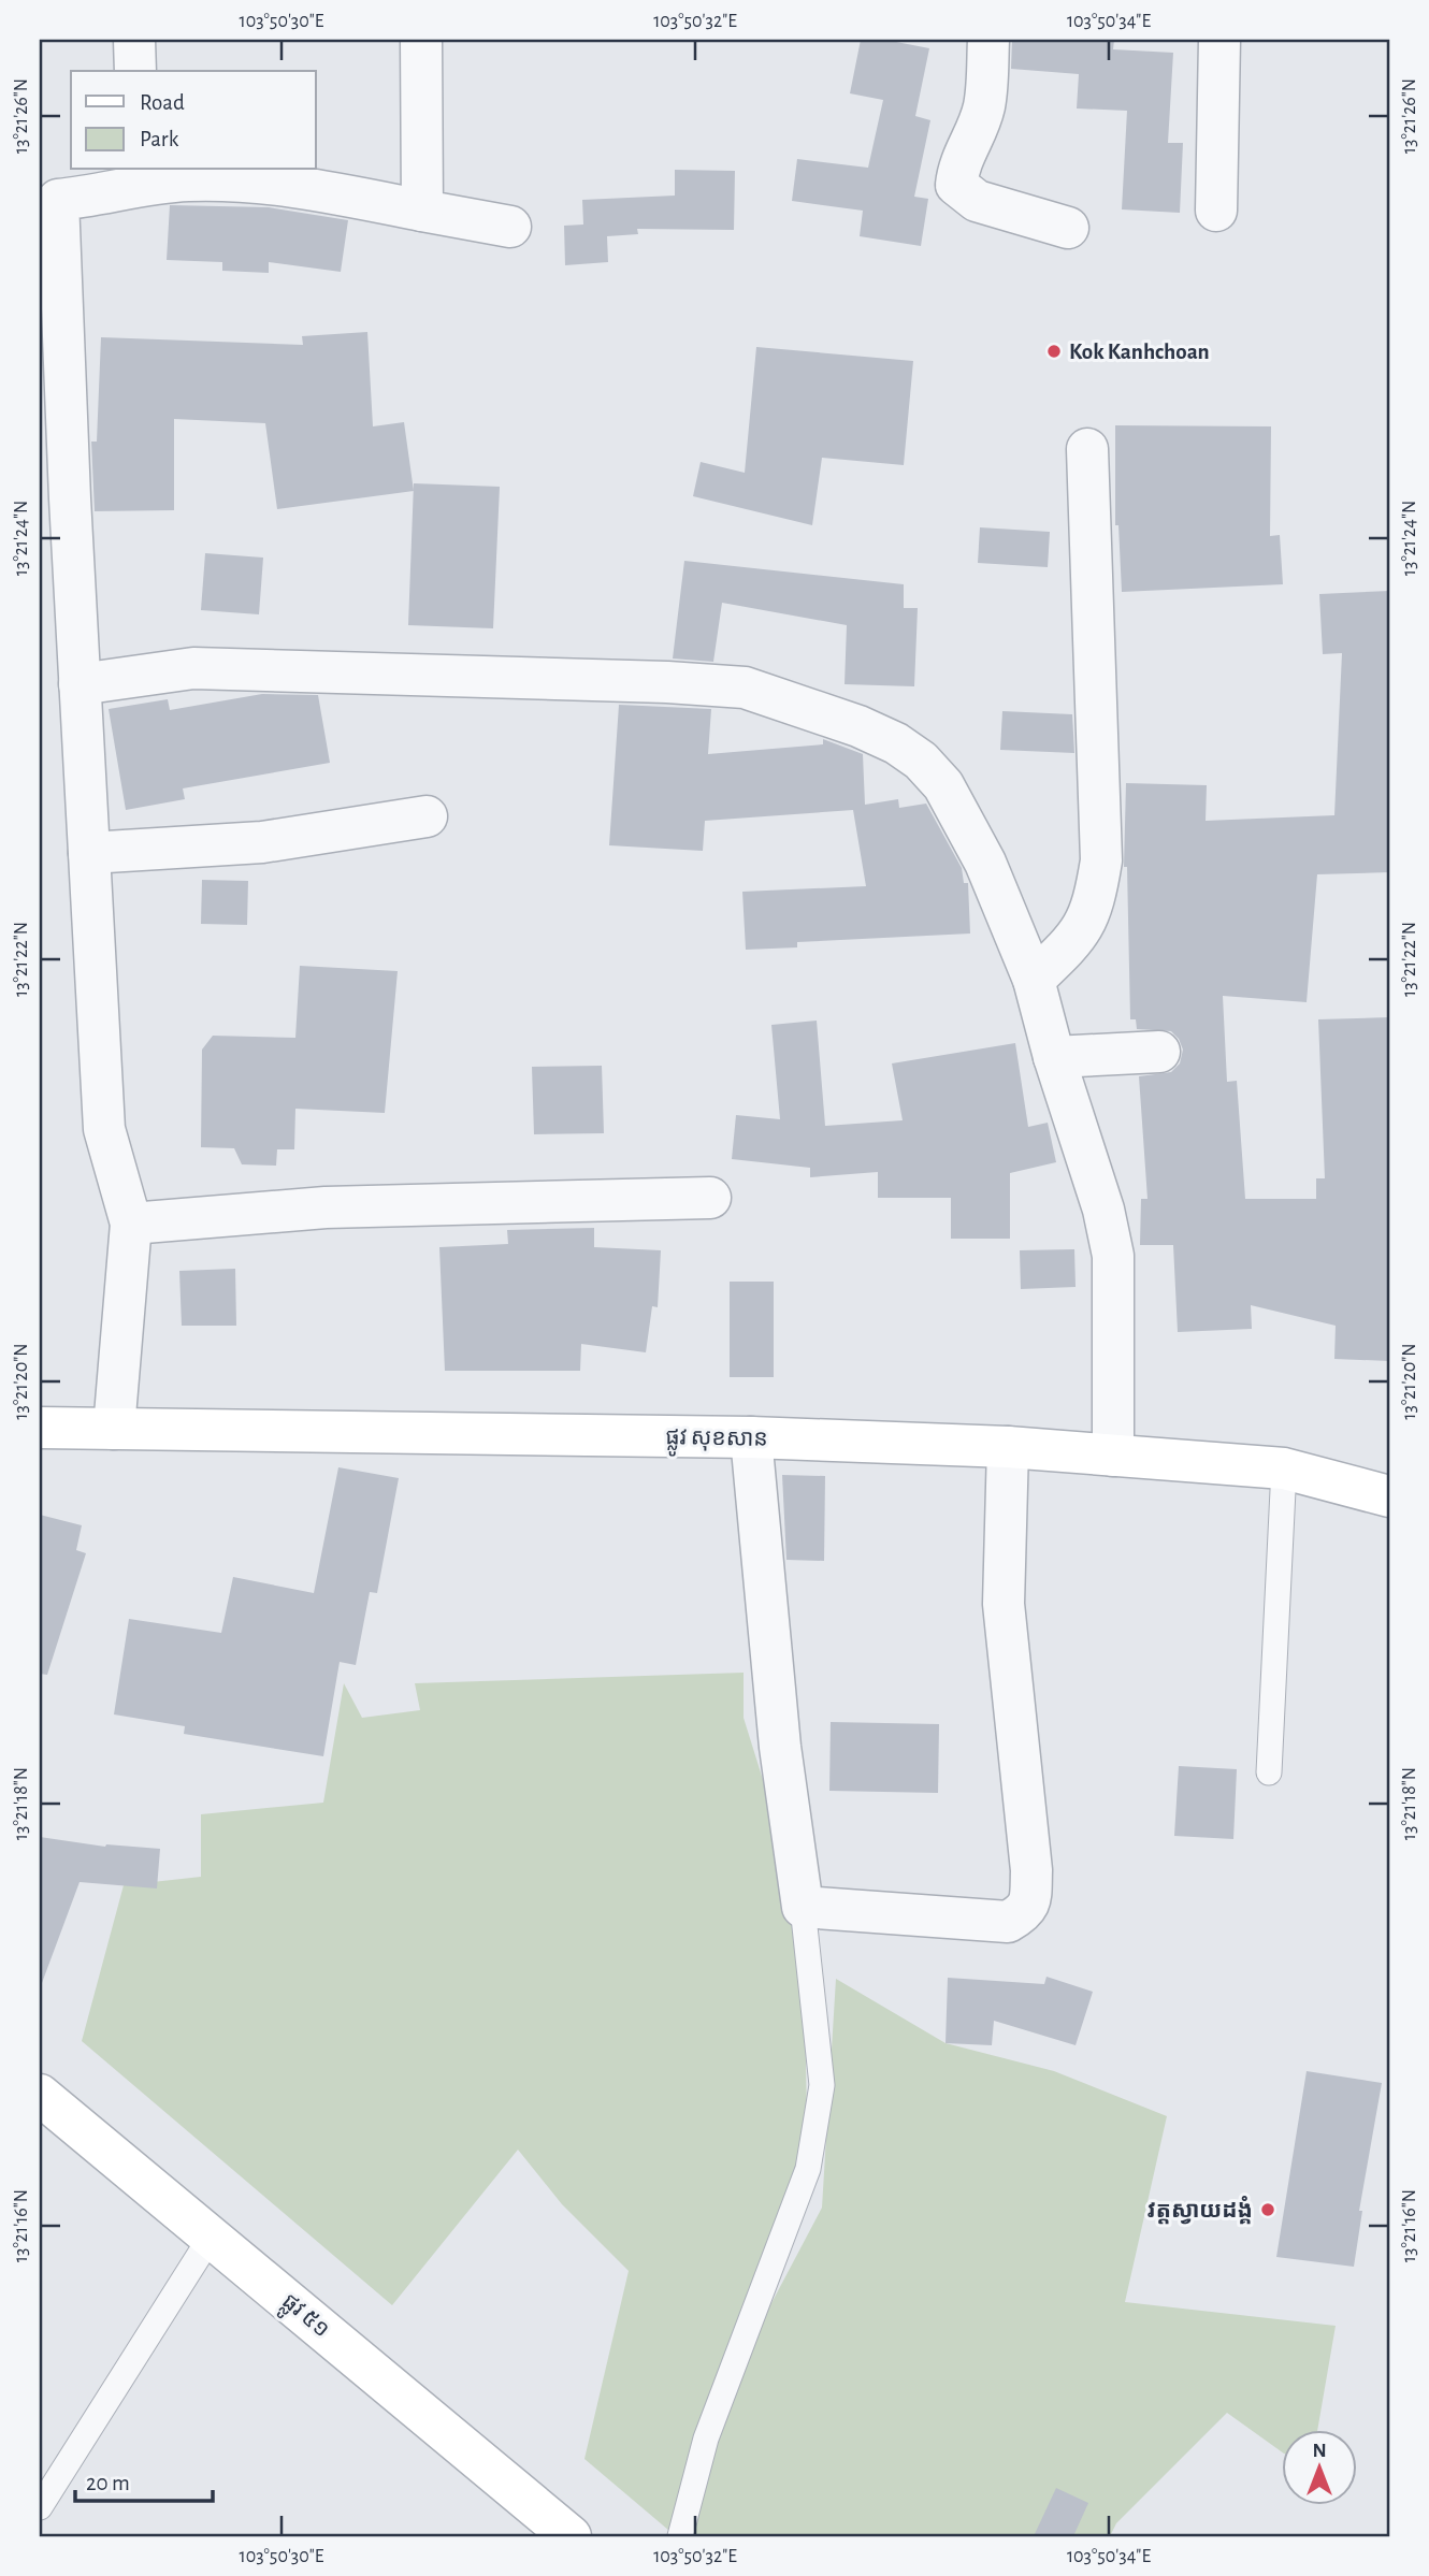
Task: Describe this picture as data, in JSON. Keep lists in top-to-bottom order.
{
  "streets": {
    "street": ["ផ្លូវ សុខសាន", "ផ្លូវ ៥១"]
  },
  "places": ["Kok Kanhchoan", "វត្តស្វាយដង្គំ"],
  "legend": ["Road", "Park"],
  "scale_bar": "20 m",
  "north": "top",
  "coordinates": [
    "103°50'30\"E",
    "103°50'32\"E",
    "103°50'34\"E",
    "13°21'26\"N",
    "13°21'24\"N",
    "13°21'22\"N",
    "13°21'20\"N",
    "13°21'18\"N",
    "13°21'16\"N"
  ]
}
